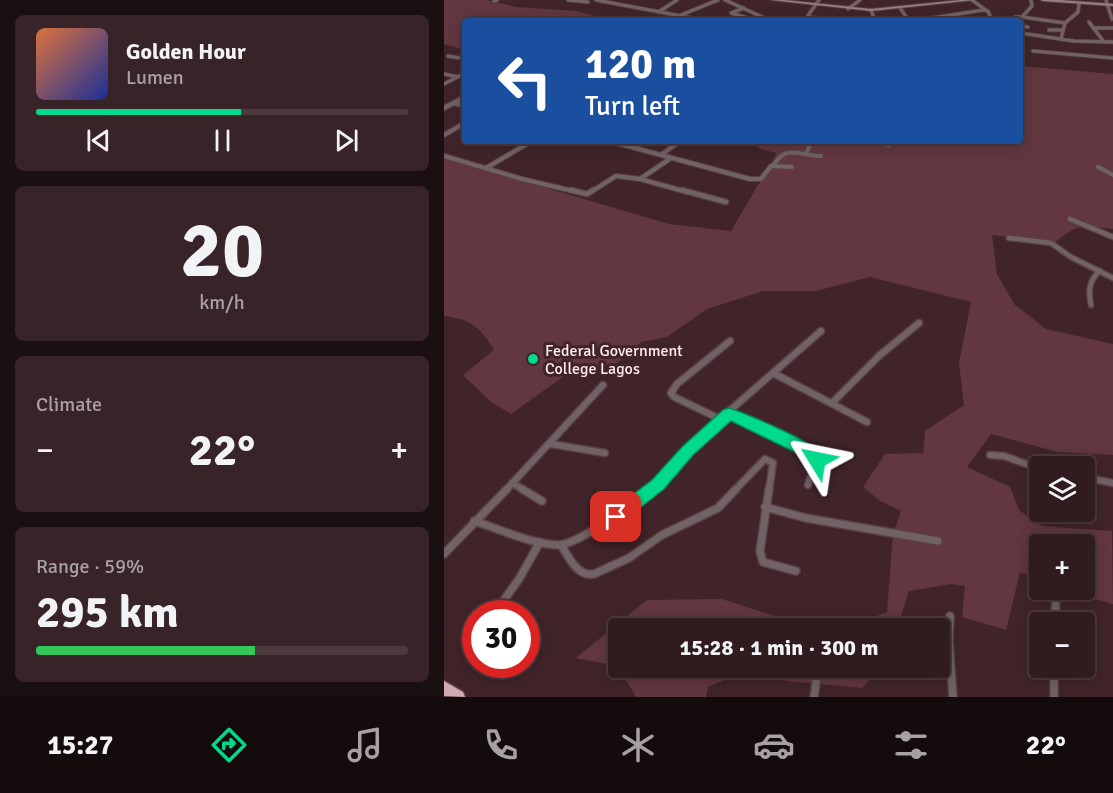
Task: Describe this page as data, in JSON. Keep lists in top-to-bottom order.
{
  "places": ["Federal Government College Lagos"],
  "page": {
    "turn": ["120 m", "Turn left"],
    "song": ["Golden Hour", "Lumen"],
    "tile": [
      ["20", "km/h"],
      "Climate",
      ["Range · 59%", "295 km"]
    ],
    "heat": ["−", "22°", "+"],
    "map_buttons": ["+", "−"],
    "limit": "30",
    "trip": "15:28 · 1 min · 300 m",
    "tabs": ["15:27", "22°"]
  }
}
